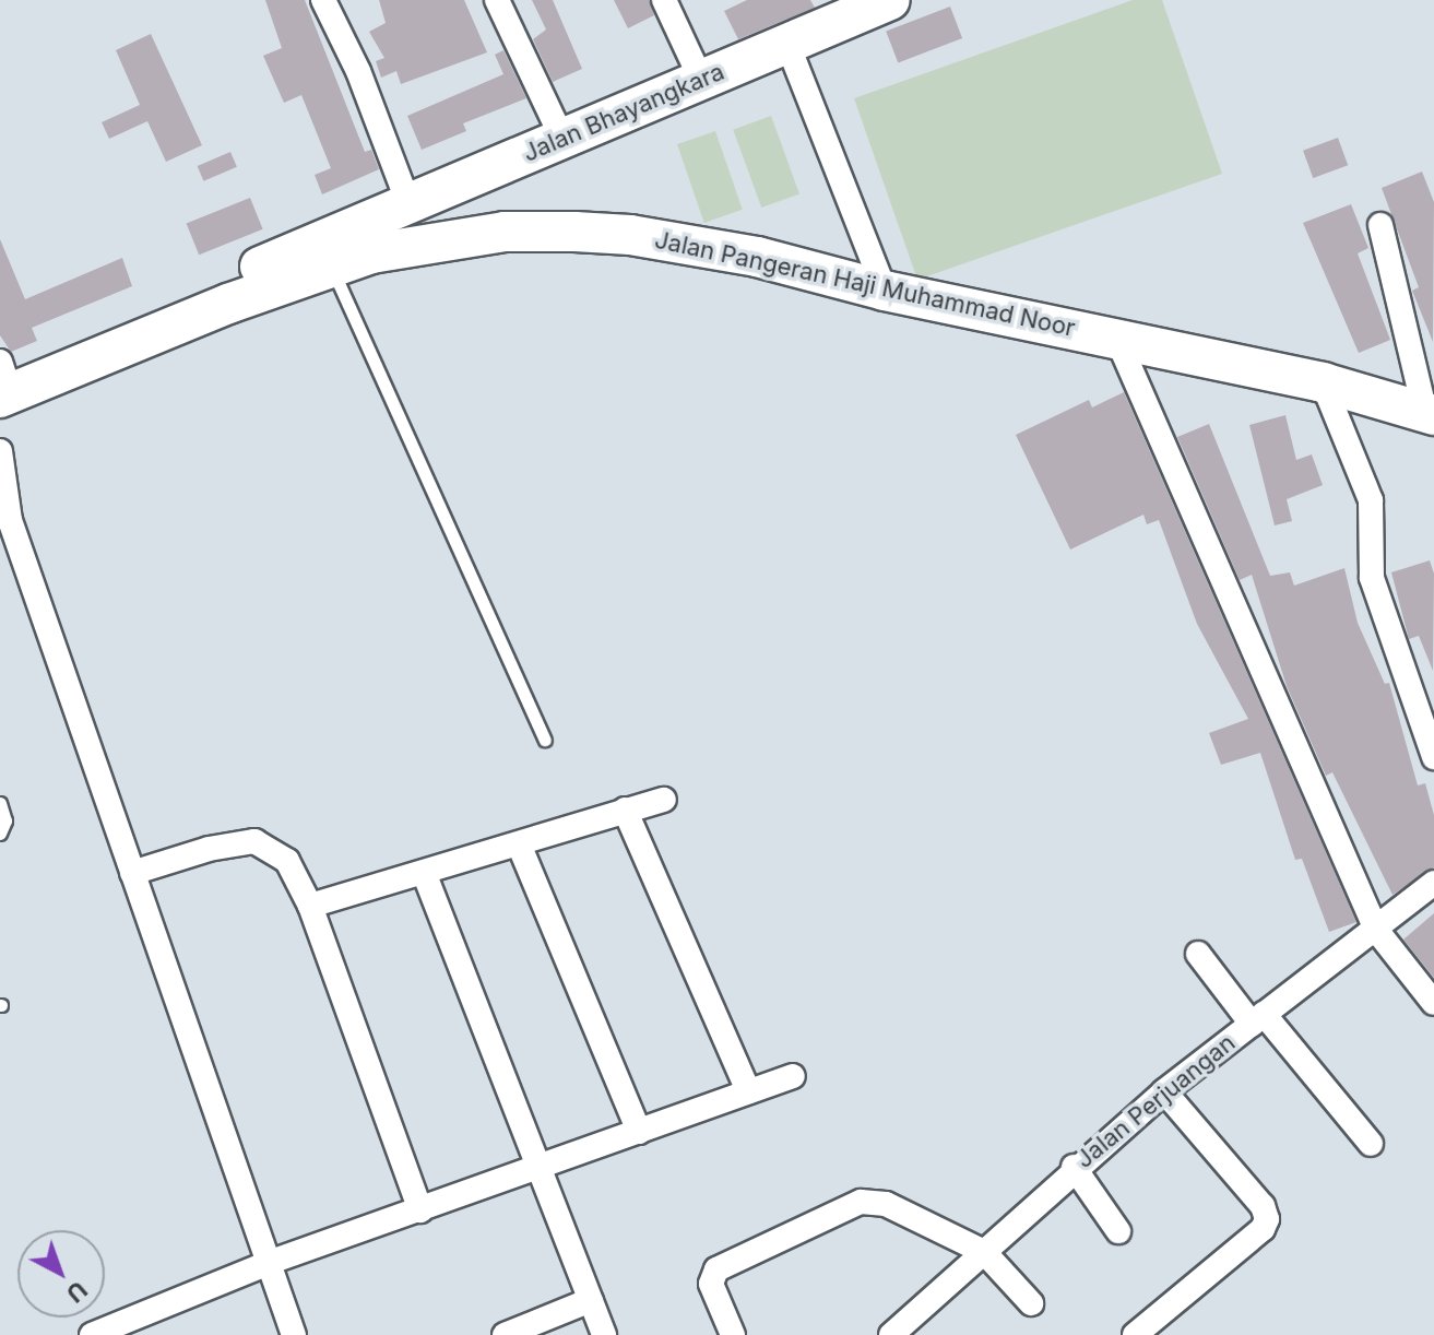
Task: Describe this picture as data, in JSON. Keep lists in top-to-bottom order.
{
  "streets": {
    "main road": ["Jalan Bhayangkara", "Jalan Pangeran Haji Muhammad Noor"],
    "street": ["Jalan Perjuangan"]
  },
  "crossings": [
    ["Jalan Bhayangkara", "Jalan Pangeran Haji Muhammad Noor"]
  ],
  "north": "bottom right"
}
